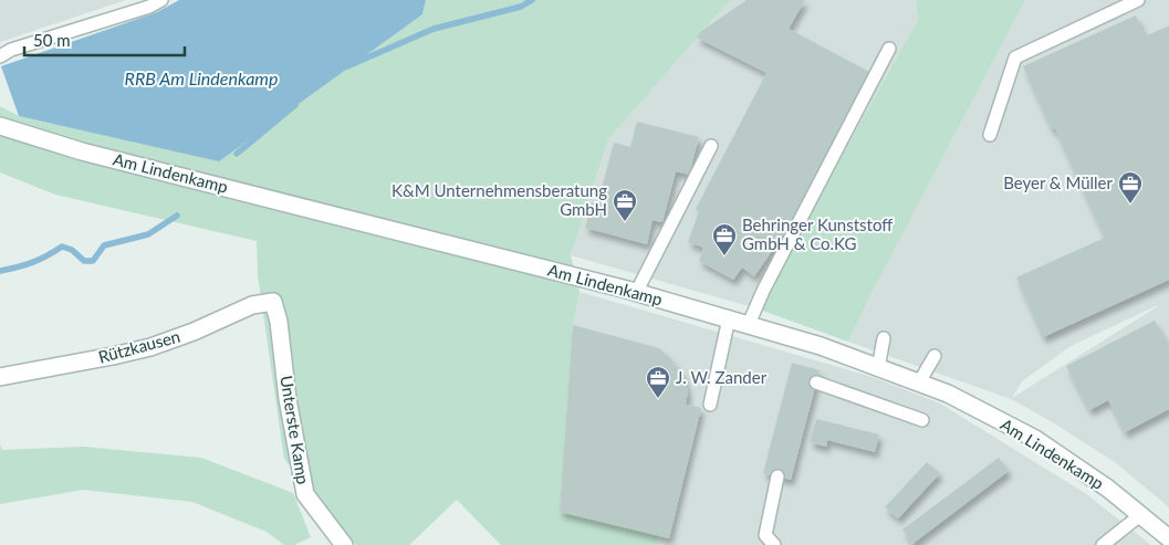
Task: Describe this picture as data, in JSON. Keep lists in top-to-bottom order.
{
  "streets": {
    "street": ["Am Lindenkamp", "Rützkausen", "Unterste Kamp"]
  },
  "crossings": [
    ["Rützkausen", "Unterste Kamp"]
  ],
  "water": ["RRB Am Lindenkamp"],
  "places": {
    "office": [
      "Beyer & Müller",
      "K&M Unternehmensberatung GmbH",
      "Behringer Kunststoff GmbH & Co.KG",
      "J. W. Zander"
    ]
  },
  "scale_bar": "50 m"
}
